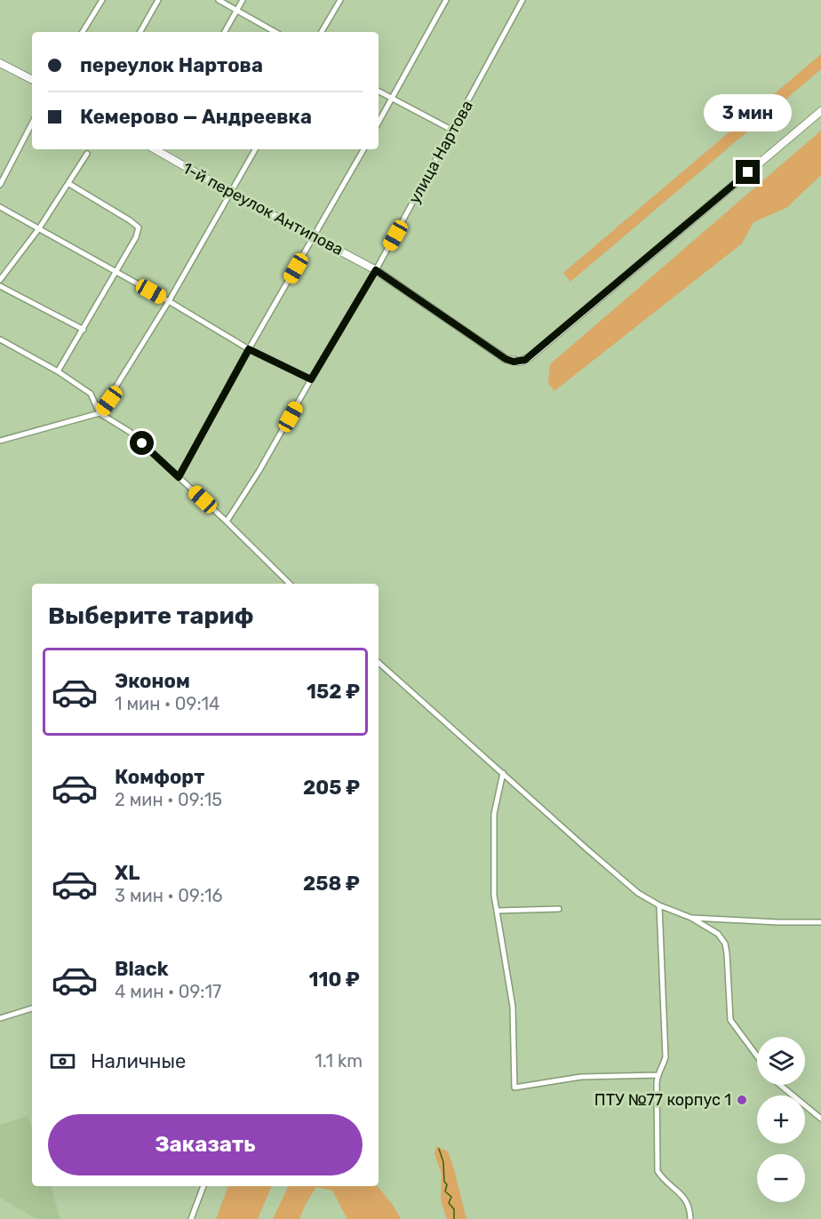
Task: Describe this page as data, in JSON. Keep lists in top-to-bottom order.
{
  "streets": {
    "main road": ["1-й переулок Антипова"],
    "street": ["улица Нартова"]
  },
  "crossings": [
    ["улица Нартова", "1-й переулок Антипова"]
  ],
  "places": ["ПТУ №77 корпус 1"],
  "page": {
    "banner": ["переулок Нартова", "Кемерово — Андреевка"],
    "bubble": "3 мин",
    "heading": "Выберите тариф",
    "list": [
      {
        "name": "Эконом",
        "note": "1 мин · 09:14",
        "value": "152 ₽"
      },
      {
        "name": "Комфорт",
        "note": "2 мин · 09:15",
        "value": "205 ₽"
      },
      {
        "name": "XL",
        "note": "3 мин · 09:16",
        "value": "258 ₽"
      },
      {
        "name": "Black",
        "note": "4 мин · 09:17",
        "value": "110 ₽"
      }
    ],
    "pay": ["Наличные", "1.1 km"],
    "map_buttons": ["+", "−"],
    "buttons": "Заказать"
  }
}
